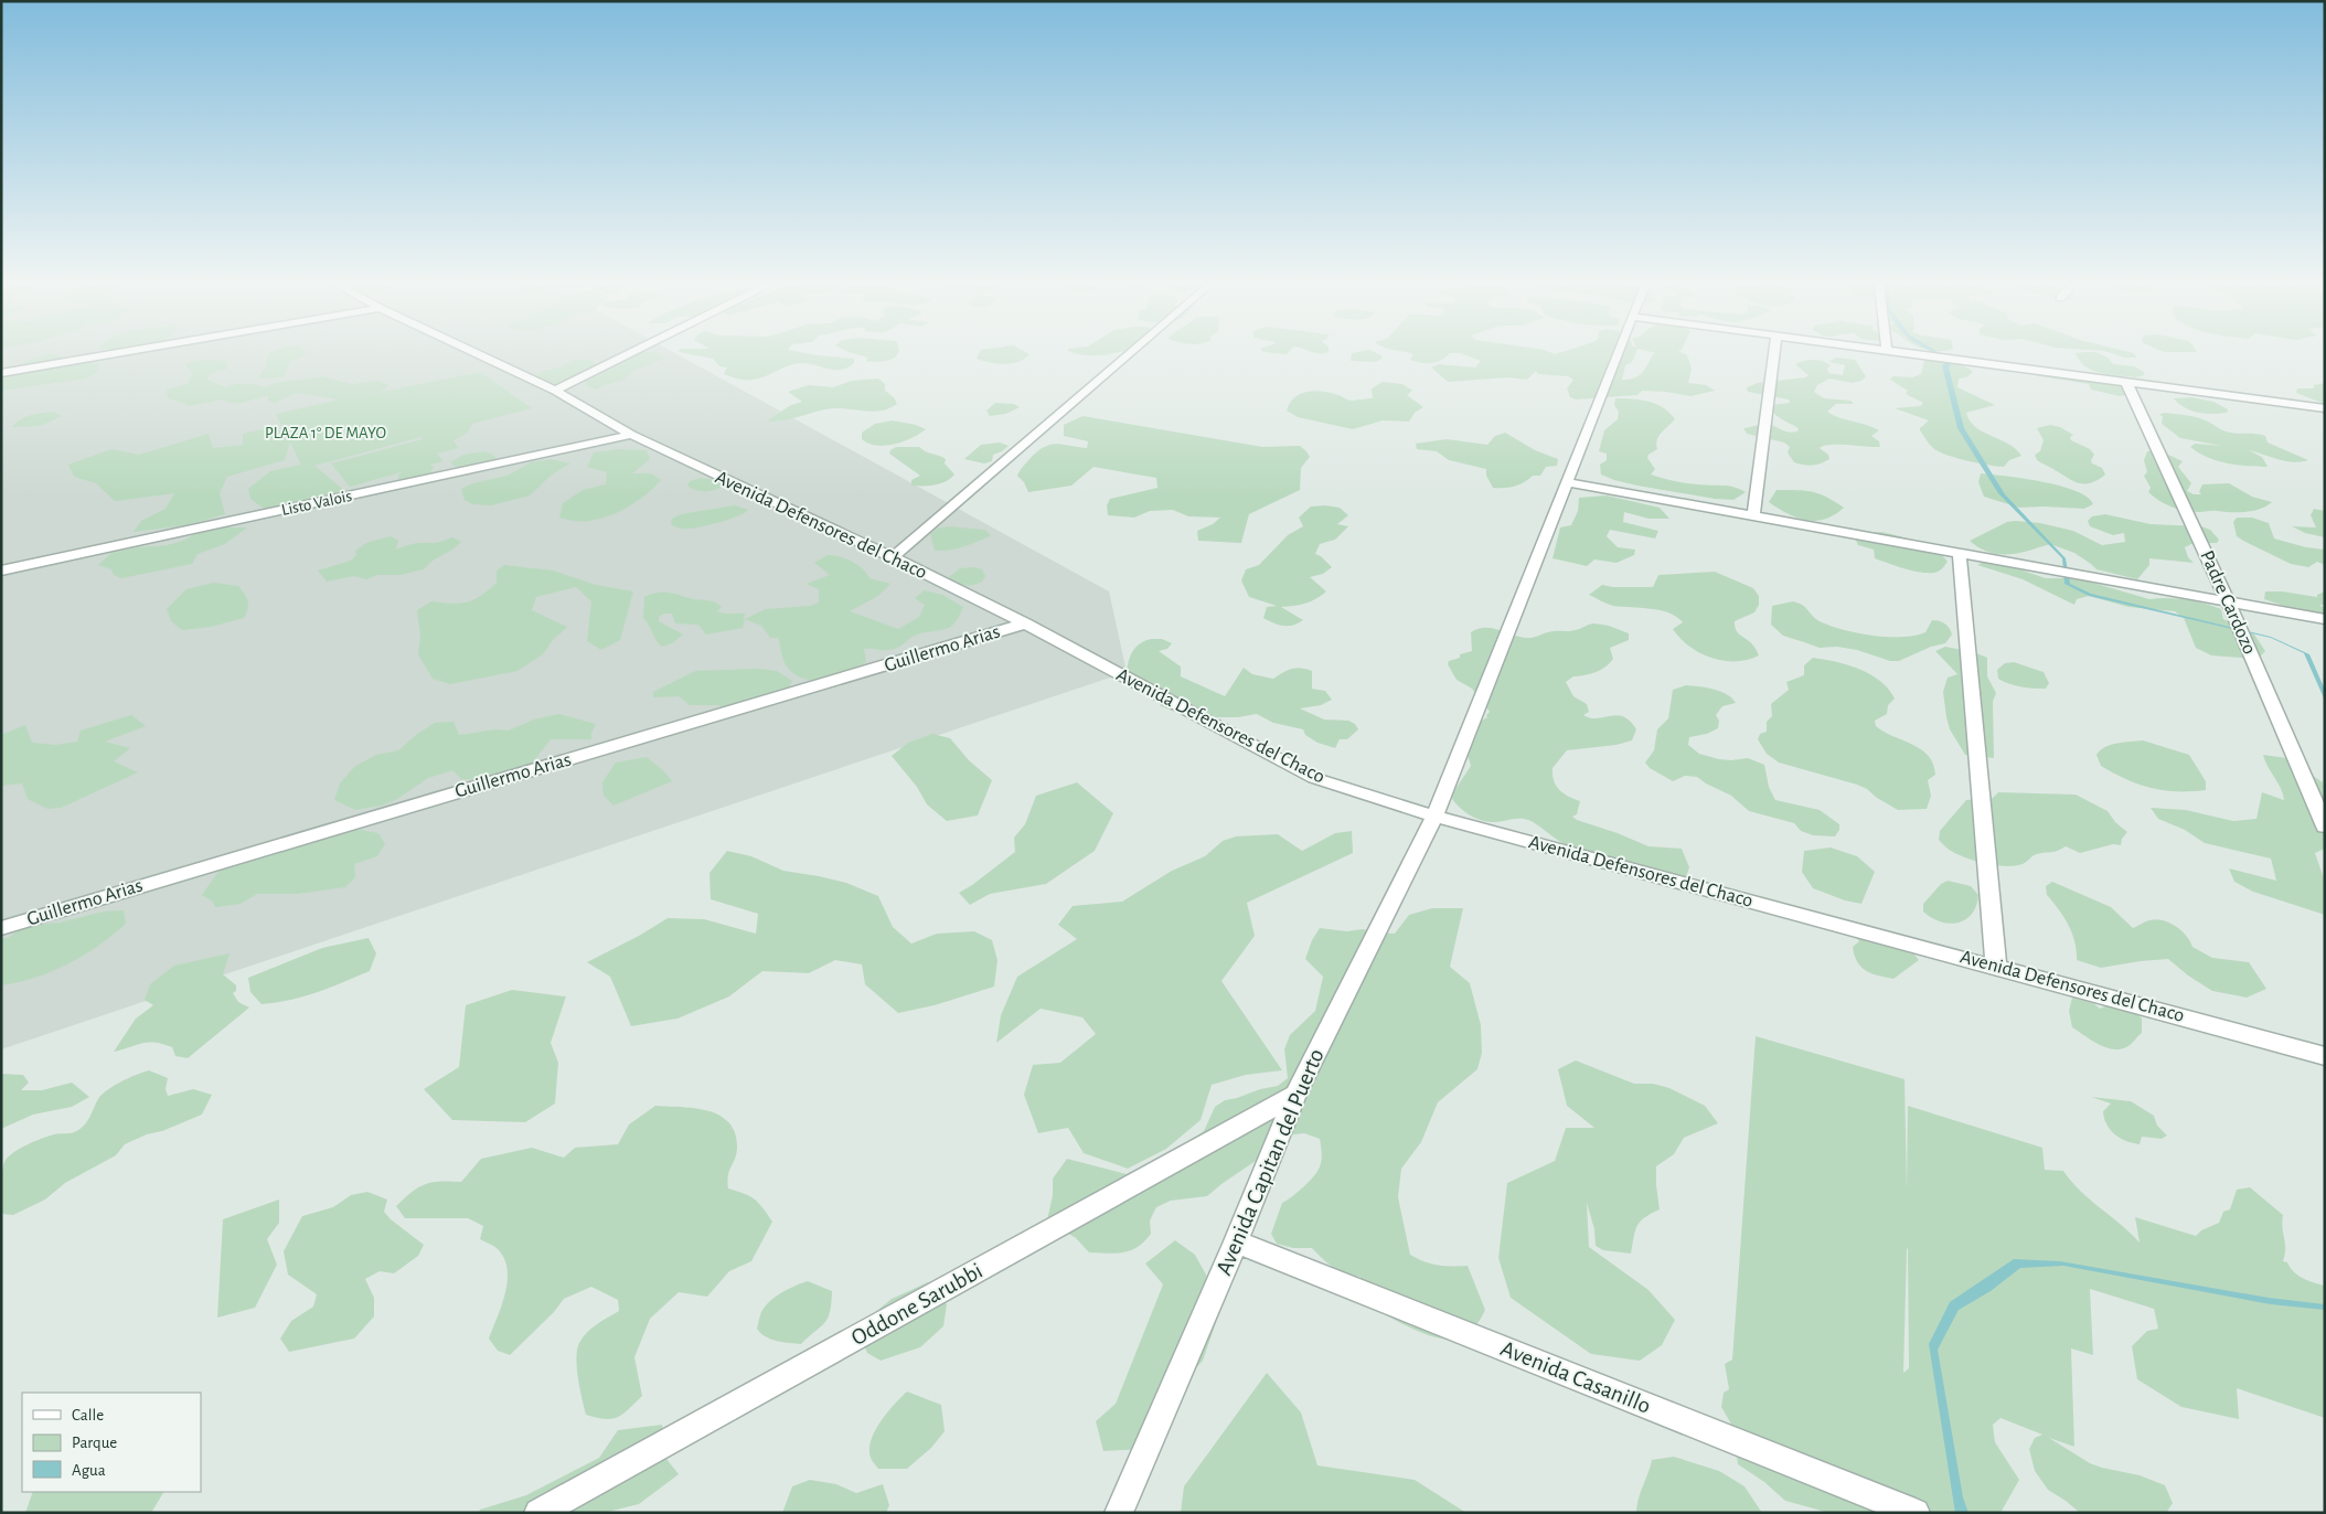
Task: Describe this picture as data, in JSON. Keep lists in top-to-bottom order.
{
  "streets": {
    "street": [
      "Listo Valois",
      "Avenida Defensores del Chaco",
      "Padre Cardozo",
      "Guillermo Arias",
      "Avenida Capitan del Puerto",
      "Oddone Sarubbi",
      "Avenida Casanillo"
    ]
  },
  "crossings": [
    ["Listo Valois", "Avenida Defensores del Chaco"],
    ["Avenida Defensores del Chaco", "Guillermo Arias"],
    ["Avenida Defensores del Chaco", "Avenida Capitan del Puerto"],
    ["Avenida Capitan del Puerto", "Oddone Sarubbi"],
    ["Avenida Capitan del Puerto", "Avenida Casanillo"]
  ],
  "parks": ["PLAZA 1° DE MAYO"],
  "legend": ["Calle", "Parque", "Agua"]
}
